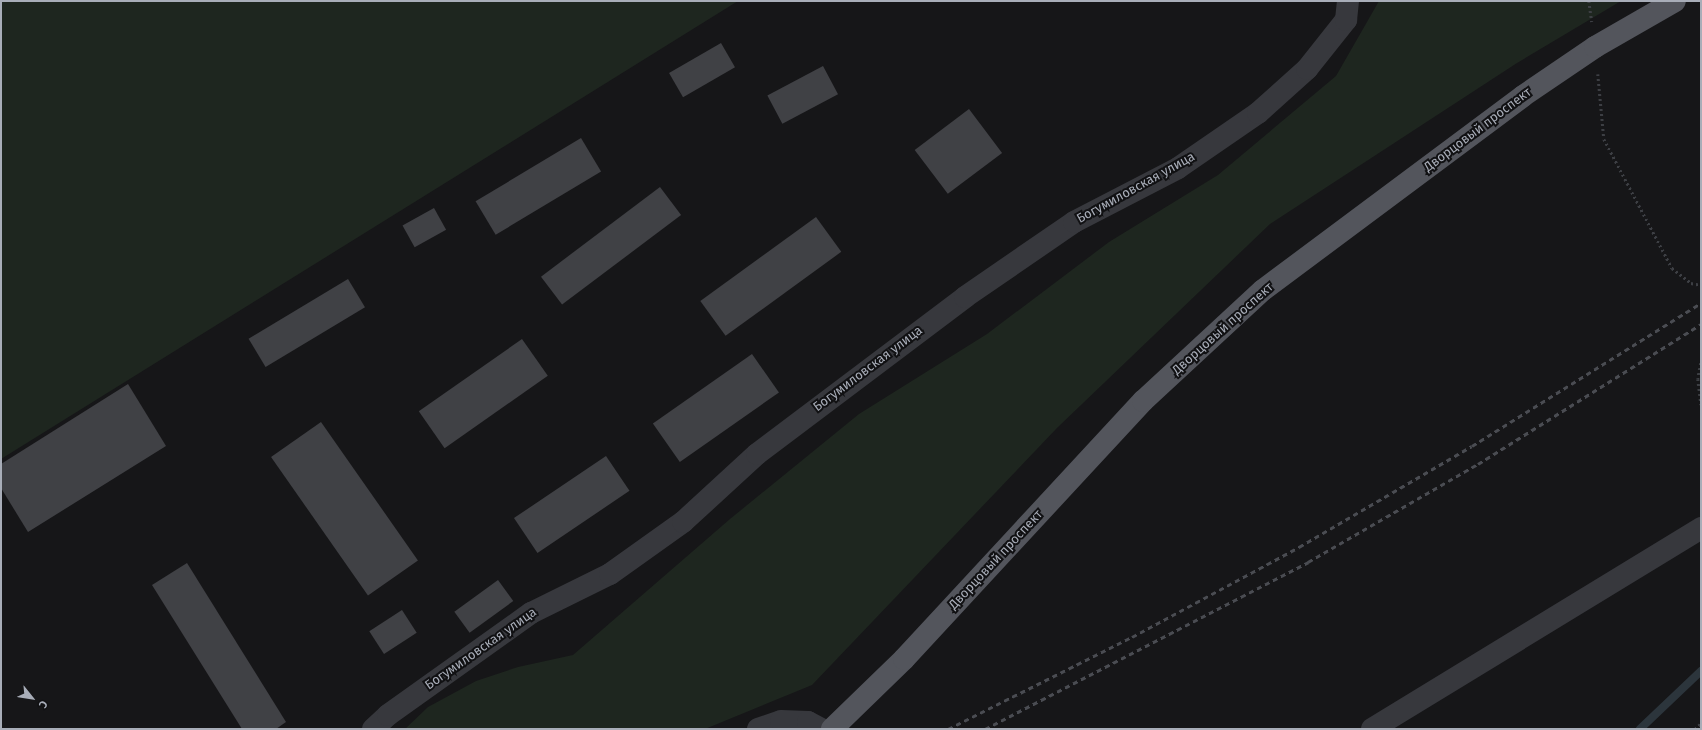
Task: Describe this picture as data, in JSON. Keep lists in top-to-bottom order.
{
  "streets": {
    "main road": ["Дворцовый проспект"],
    "street": ["Богумиловская улица"]
  },
  "north": "bottom right"
}
